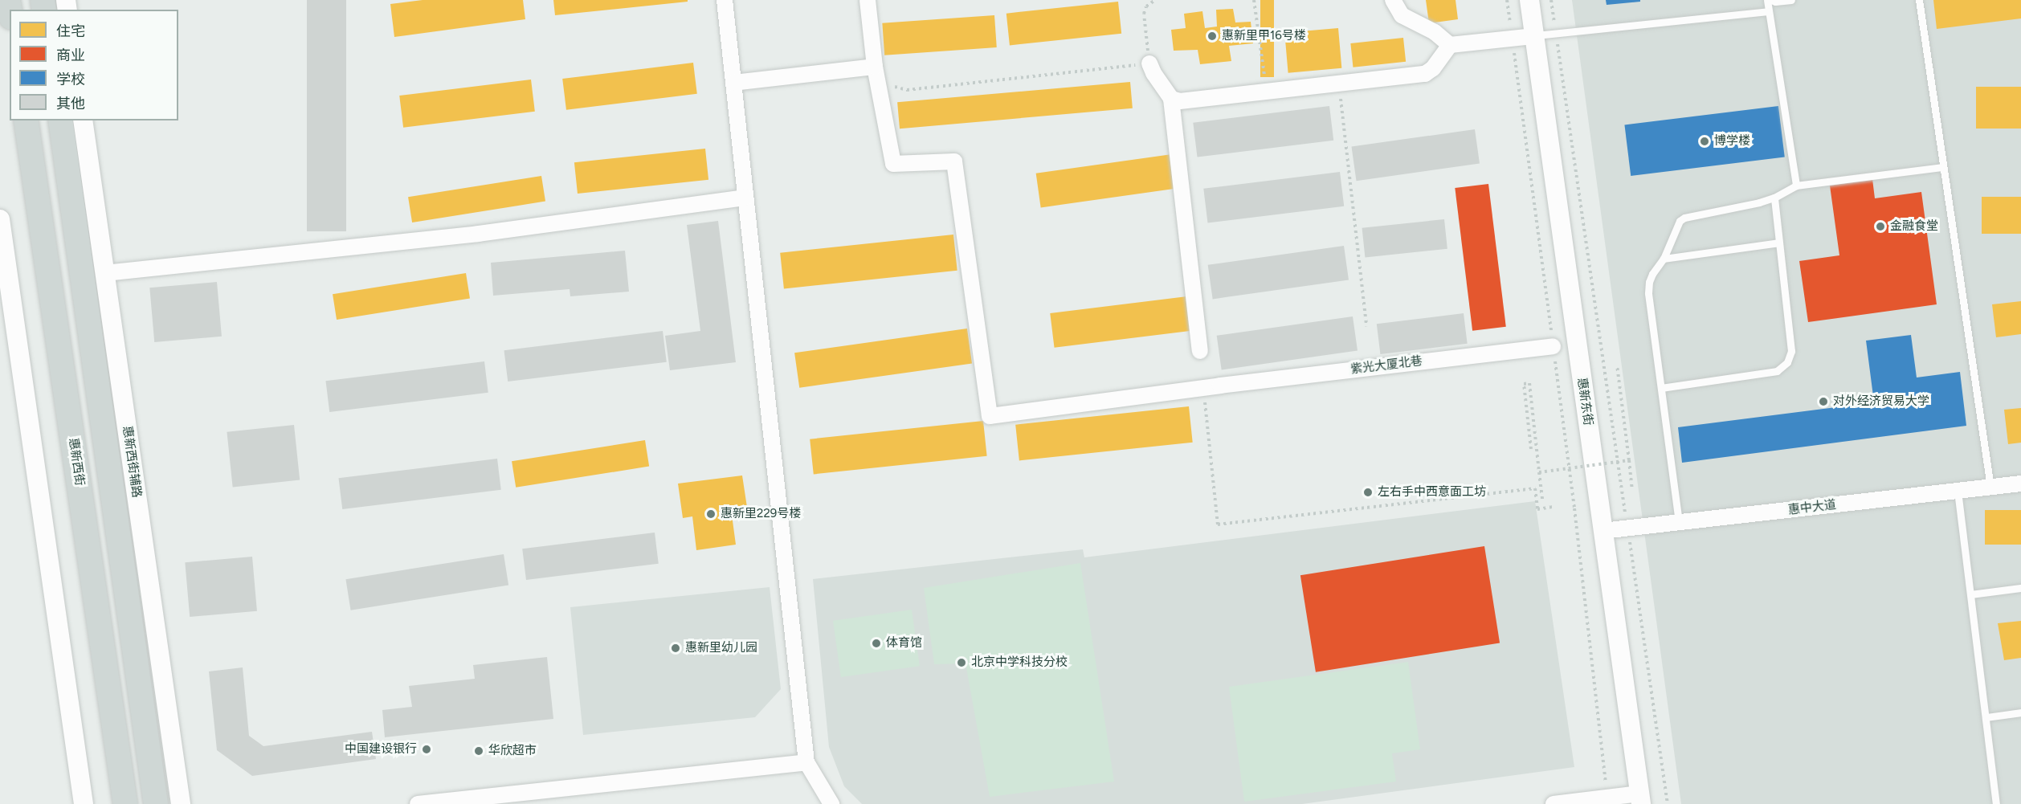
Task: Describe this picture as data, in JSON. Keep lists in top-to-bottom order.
{
  "streets": {
    "main road": ["惠新西街"],
    "street": [
      "紫光大厦北巷",
      "惠新东街",
      "惠新西街辅路",
      "惠中大道"
    ]
  },
  "crossings": [
    ["惠新东街", "惠中大道"]
  ],
  "places": [
    "惠新里甲16号楼",
    "博学楼",
    "金融食堂",
    "对外经济贸易大学",
    "左右手中西意面工坊",
    "惠新里229号楼",
    "体育馆",
    "惠新里幼儿园",
    "北京中学科技分校",
    "中国建设银行",
    "华欣超市"
  ],
  "legend": [
    "住宅",
    "商业",
    "学校",
    "其他"
  ]
}
